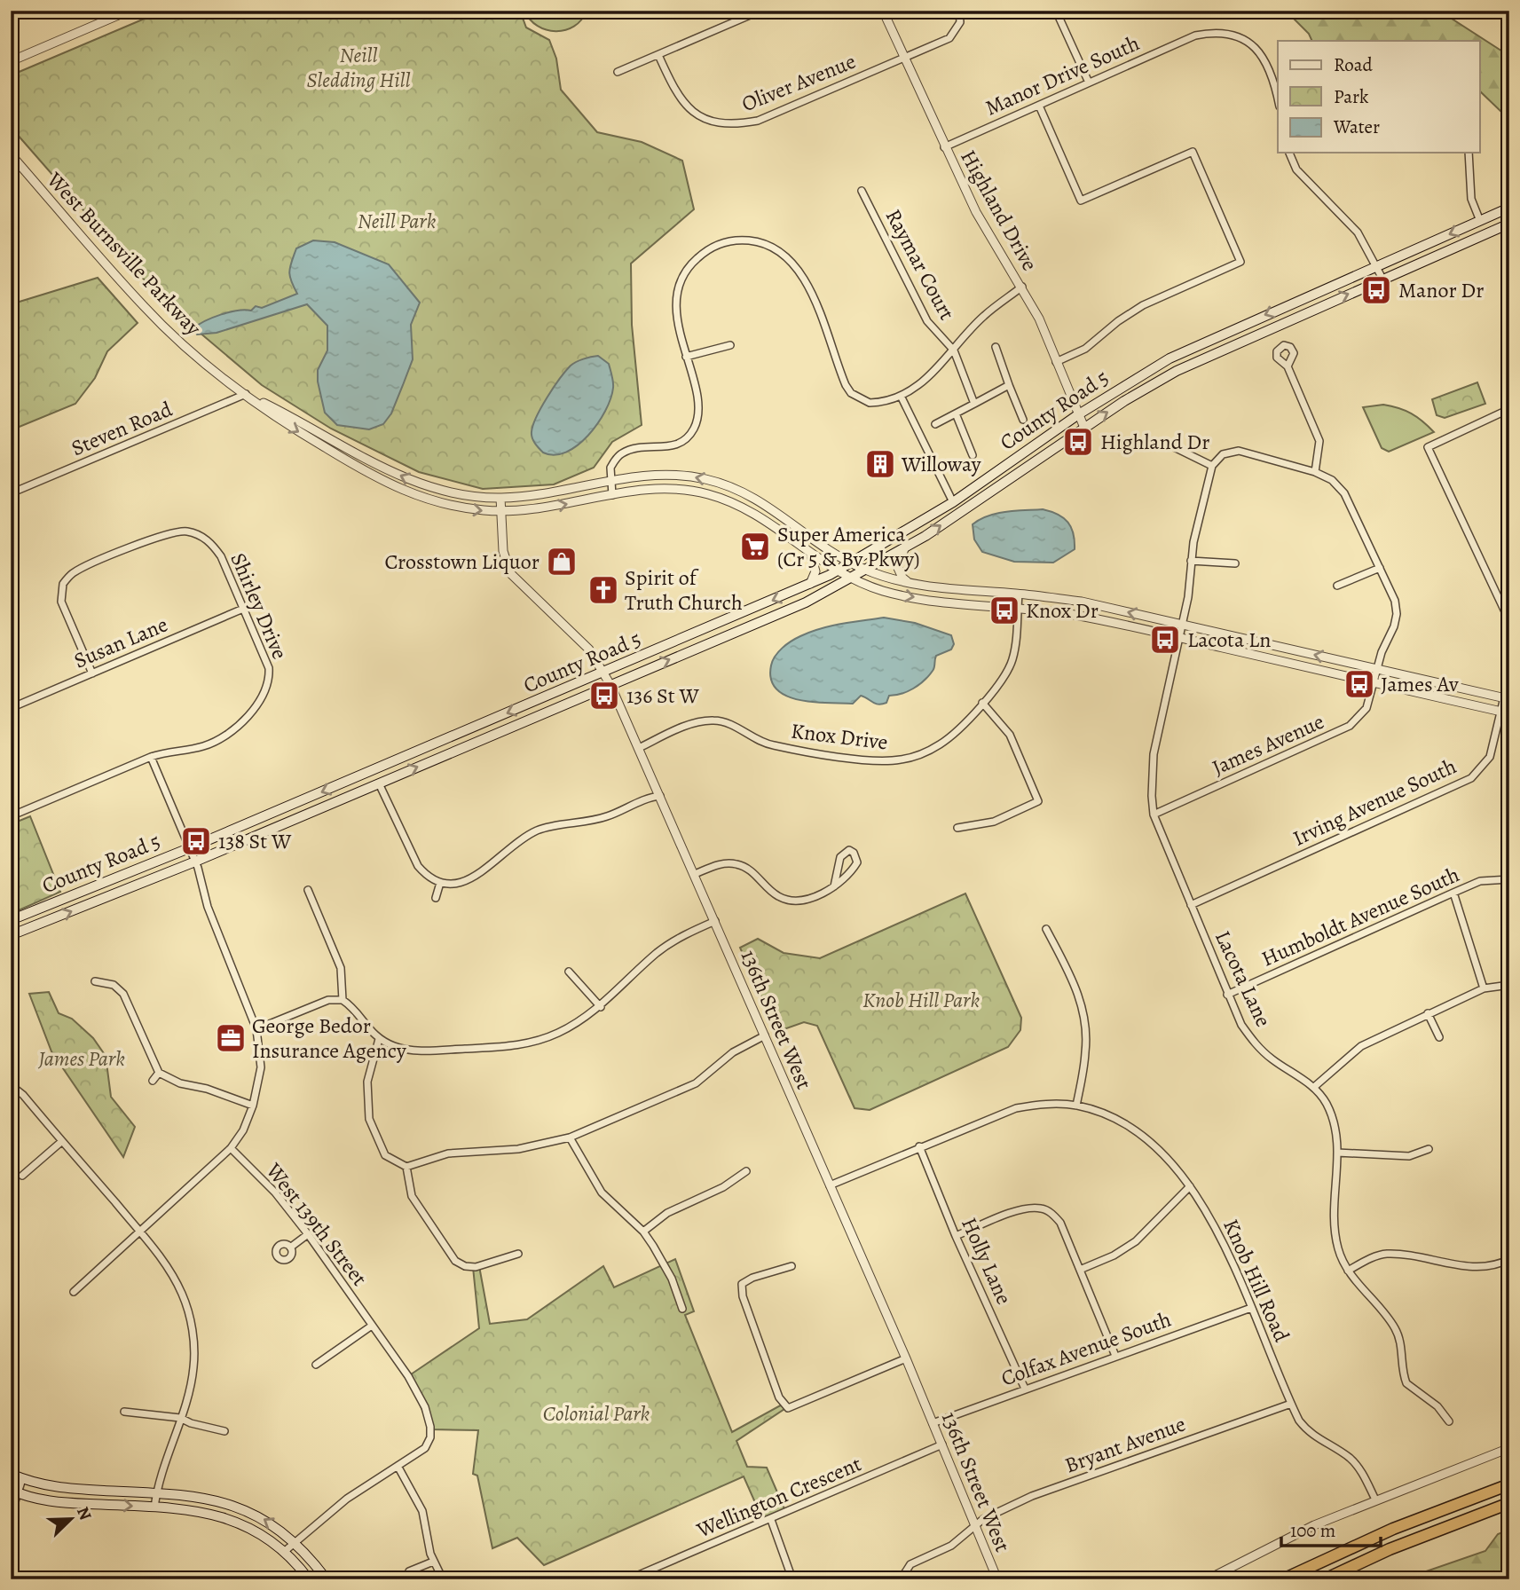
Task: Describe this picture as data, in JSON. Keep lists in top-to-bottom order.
{
  "streets": {
    "main road": ["County Road 5"],
    "street": [
      "Manor Drive South",
      "Oliver Avenue",
      "Highland Drive",
      "West Burnsville Parkway",
      "Raymar Court",
      "Steven Road",
      "Shirley Drive",
      "Susan Lane",
      "Knox Drive",
      "James Avenue",
      "Irving Avenue South",
      "Humboldt Avenue South",
      "Lacota Lane",
      "136th Street West",
      "West 139th Street",
      "Holly Lane",
      "Knob Hill Road",
      "Colfax Avenue South",
      "Bryant Avenue",
      "Wellington Crescent"
    ]
  },
  "crossings": [
    ["Manor Drive South", "Highland Drive"],
    ["Oliver Avenue", "Highland Drive"],
    ["Highland Drive", "County Road 5"],
    ["West Burnsville Parkway", "County Road 5"],
    ["West Burnsville Parkway", "Steven Road"],
    ["West Burnsville Parkway", "Knox Drive"],
    ["West Burnsville Parkway", "James Avenue"],
    ["West Burnsville Parkway", "Irving Avenue South"],
    ["West Burnsville Parkway", "Lacota Lane"],
    ["West Burnsville Parkway", "136th Street West"],
    ["County Road 5", "136th Street West"],
    ["Shirley Drive", "Susan Lane"],
    ["Knox Drive", "136th Street West"],
    ["James Avenue", "Lacota Lane"],
    ["Irving Avenue South", "Lacota Lane"],
    ["Humboldt Avenue South", "Lacota Lane"],
    ["136th Street West", "Knob Hill Road"],
    ["136th Street West", "Colfax Avenue South"],
    ["136th Street West", "Bryant Avenue"],
    ["136th Street West", "Wellington Crescent"],
    ["Holly Lane", "Knob Hill Road"],
    ["Holly Lane", "Colfax Avenue South"],
    ["Knob Hill Road", "Colfax Avenue South"],
    ["Knob Hill Road", "Bryant Avenue"]
  ],
  "parks": [
    "Neill Sledding Hill",
    "Neill Park",
    "Knob Hill Park",
    "James Park",
    "Colonial Park"
  ],
  "places": {
    "bus stop": [
      "Manor Dr",
      "Highland Dr",
      "Knox Dr",
      "Lacota Ln",
      "James Av",
      "136 St W",
      "138 St W"
    ],
    "building": ["Willoway"],
    "supermarket": ["Super America (Cr 5 & Bv Pkwy)"],
    "shop": ["Crosstown Liquor"],
    "church": ["Spirit of Truth Church"],
    "office": ["George Bedor Insurance Agency"]
  },
  "legend": ["Road", "Park", "Water"],
  "scale_bar": "100 m",
  "north": "top right"
}
